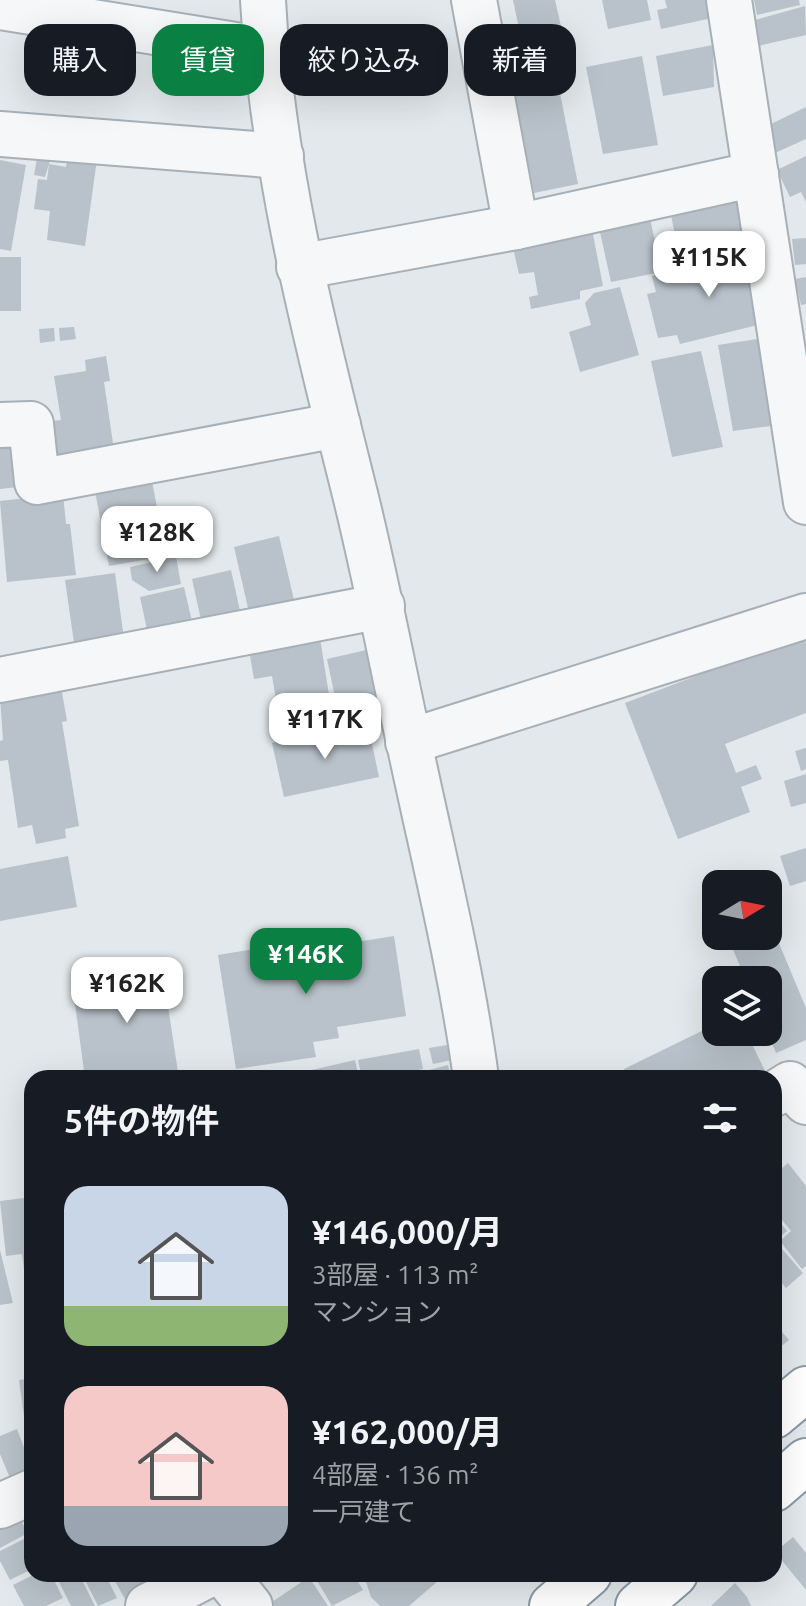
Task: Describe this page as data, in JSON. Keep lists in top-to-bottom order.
{
  "north": "right",
  "page": {
    "chip": [
      "購入",
      "賃貸",
      "絞り込み",
      "新着"
    ],
    "price": [
      "¥115K",
      "¥128K",
      "¥117K",
      "¥146K",
      "¥162K"
    ],
    "heading": "5件の物件",
    "list": [
      {
        "name": "¥146,000/月",
        "note": "3部屋 · 113 m² · マンション"
      },
      {
        "name": "¥162,000/月",
        "note": "4部屋 · 136 m² · 一戸建て"
      }
    ]
  }
}
